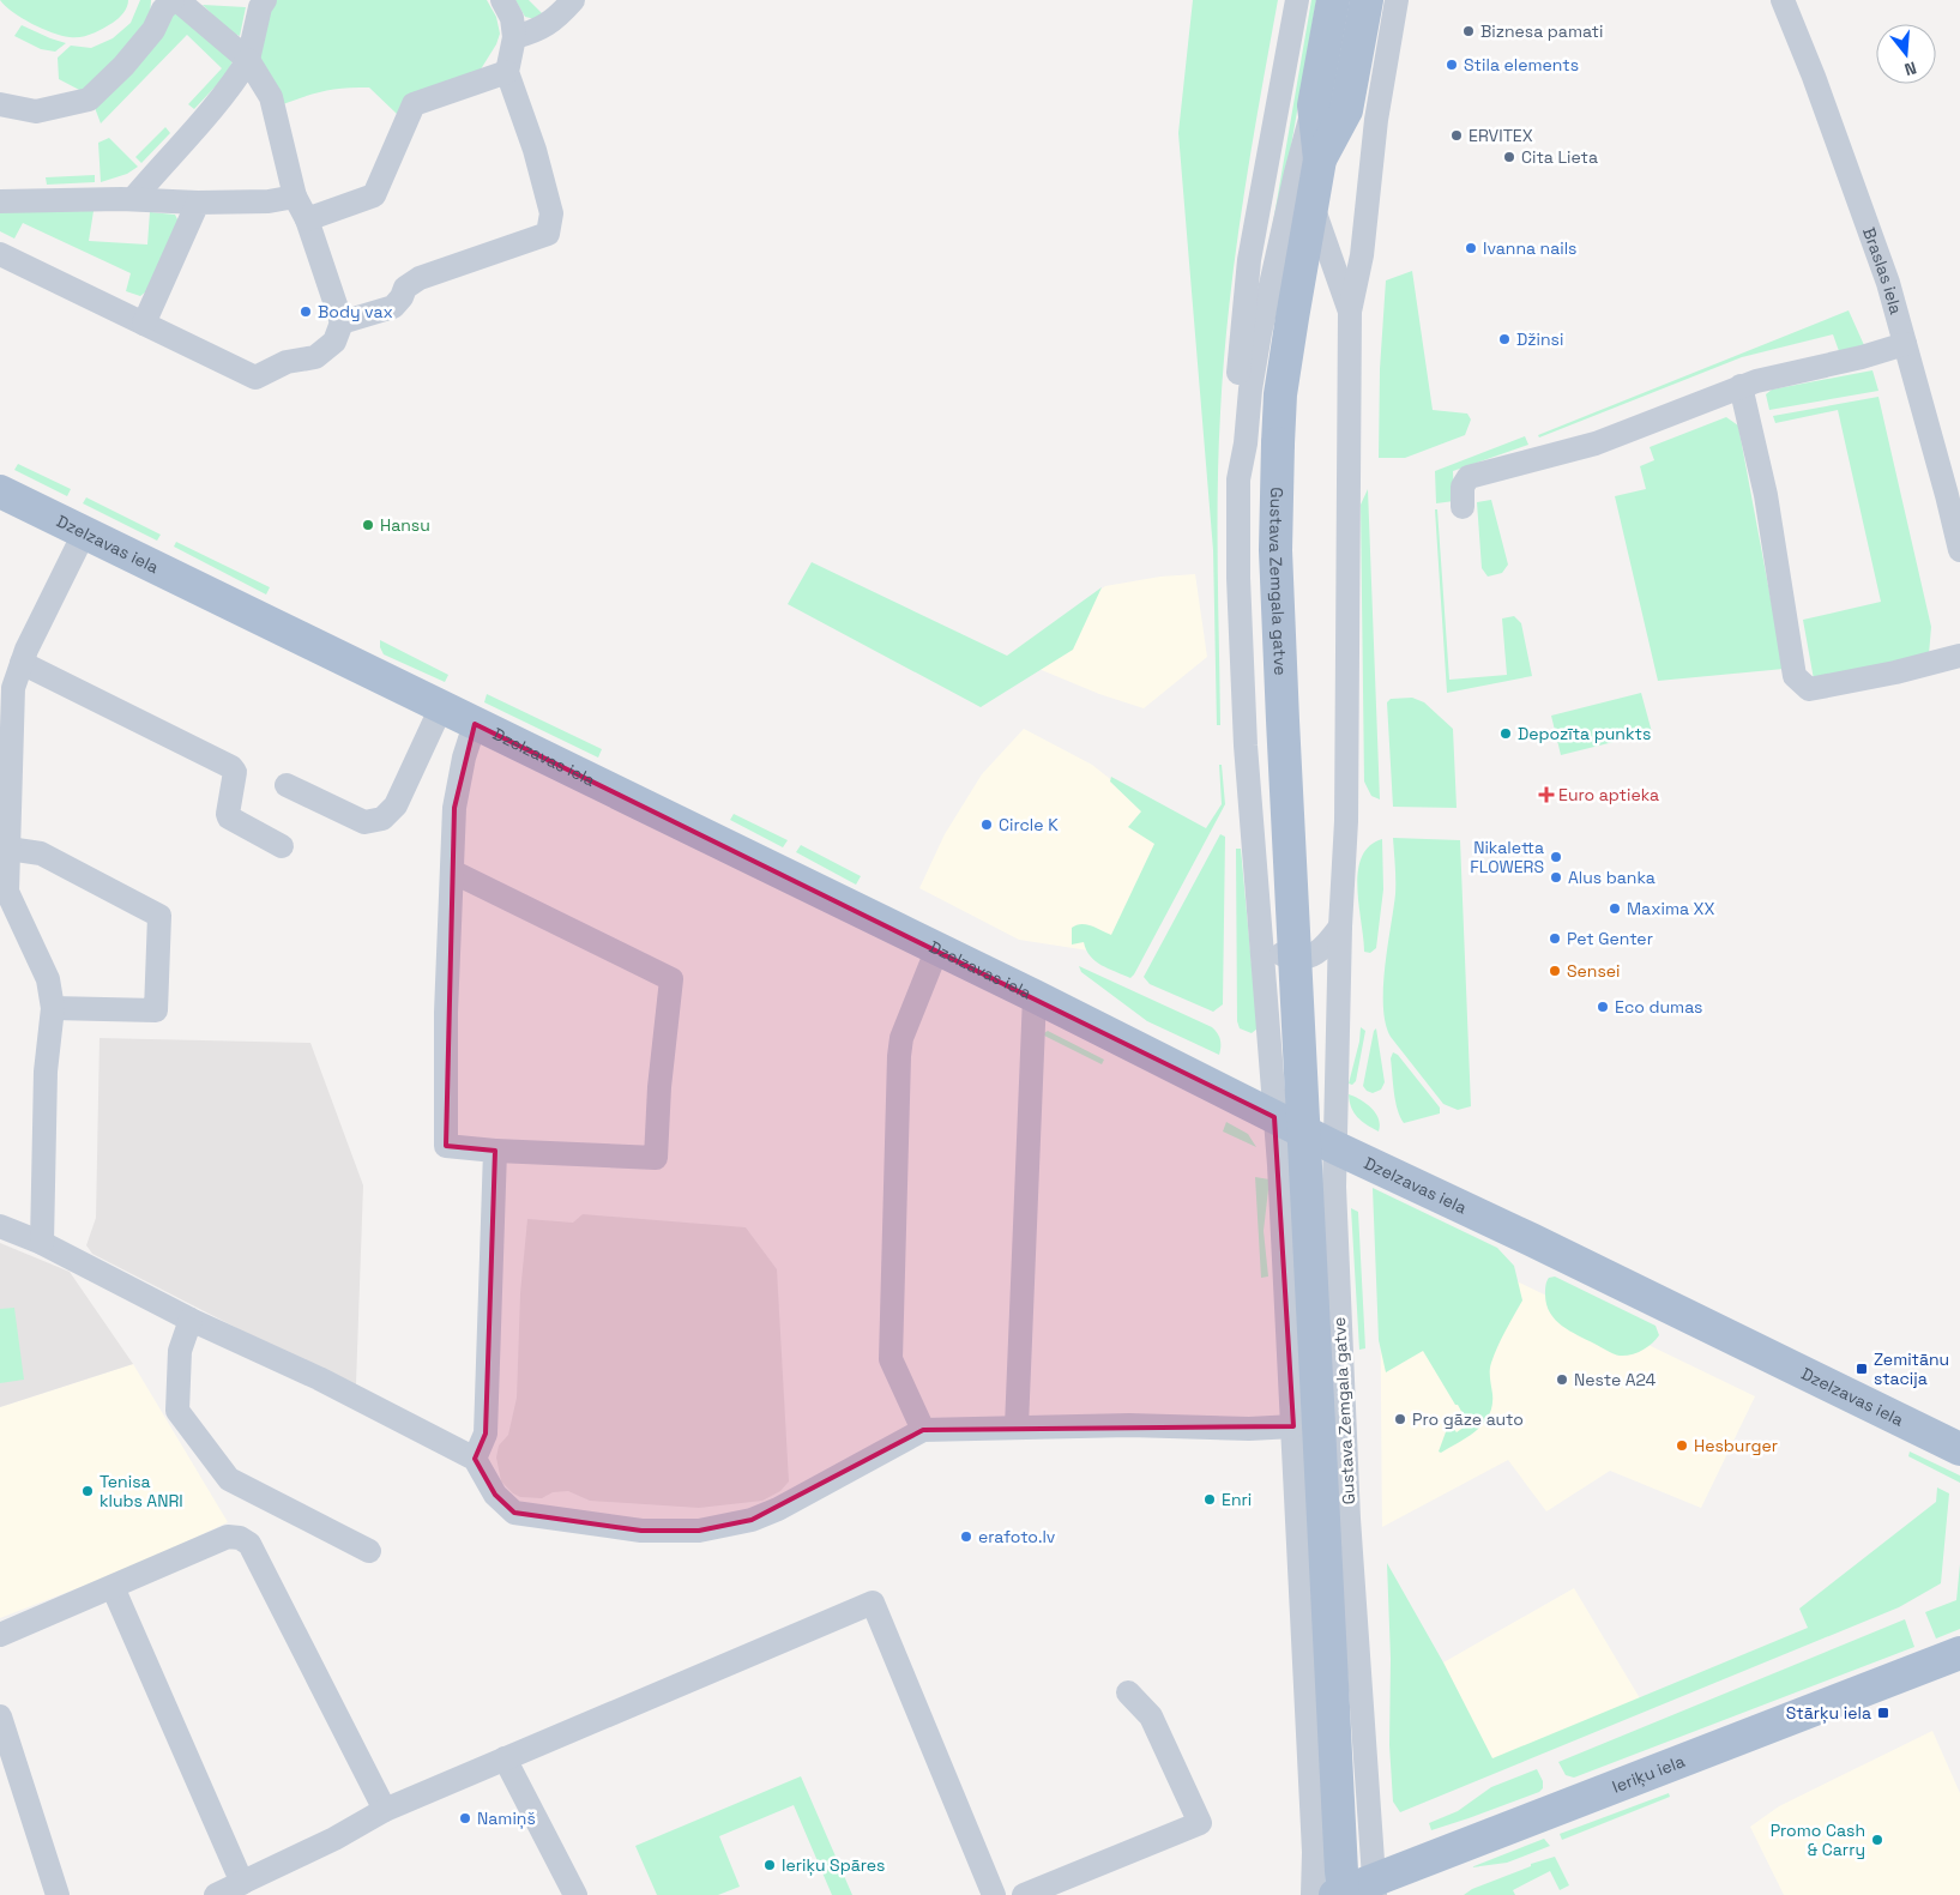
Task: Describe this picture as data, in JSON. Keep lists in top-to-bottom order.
{
  "streets": {
    "main road": ["Dzelzavas iela", "Gustava Zemgala gatve", "Ieriķu iela"],
    "street": ["Braslas iela"]
  },
  "crossings": [
    ["Dzelzavas iela", "Gustava Zemgala gatve"],
    ["Gustava Zemgala gatve", "Ieriķu iela"]
  ],
  "places": {
    "other": [
      "Biznesa pamati",
      "Stila elements",
      "ERVITEX",
      "Cita Lieta",
      "Ivanna nails",
      "Body vax",
      "Džinsi",
      "Hansu",
      "Depozīta punkts",
      "Circle K",
      "Nikaletta FLOWERS",
      "Alus banka",
      "Maxima XX",
      "Pet Genter",
      "Sensei",
      "Eco dumas",
      "Neste A24",
      "Pro gāze auto",
      "Hesburger",
      "Tenisa klubs ANRI",
      "Enri",
      "erafoto.lv",
      "Namiņš",
      "Promo Cash & Carry",
      "Ieriķu Spāres"
    ],
    "health": ["Euro aptieka"],
    "transit": ["Zemitānu stacija", "Stārķu iela"]
  },
  "north": "bottom"
}
